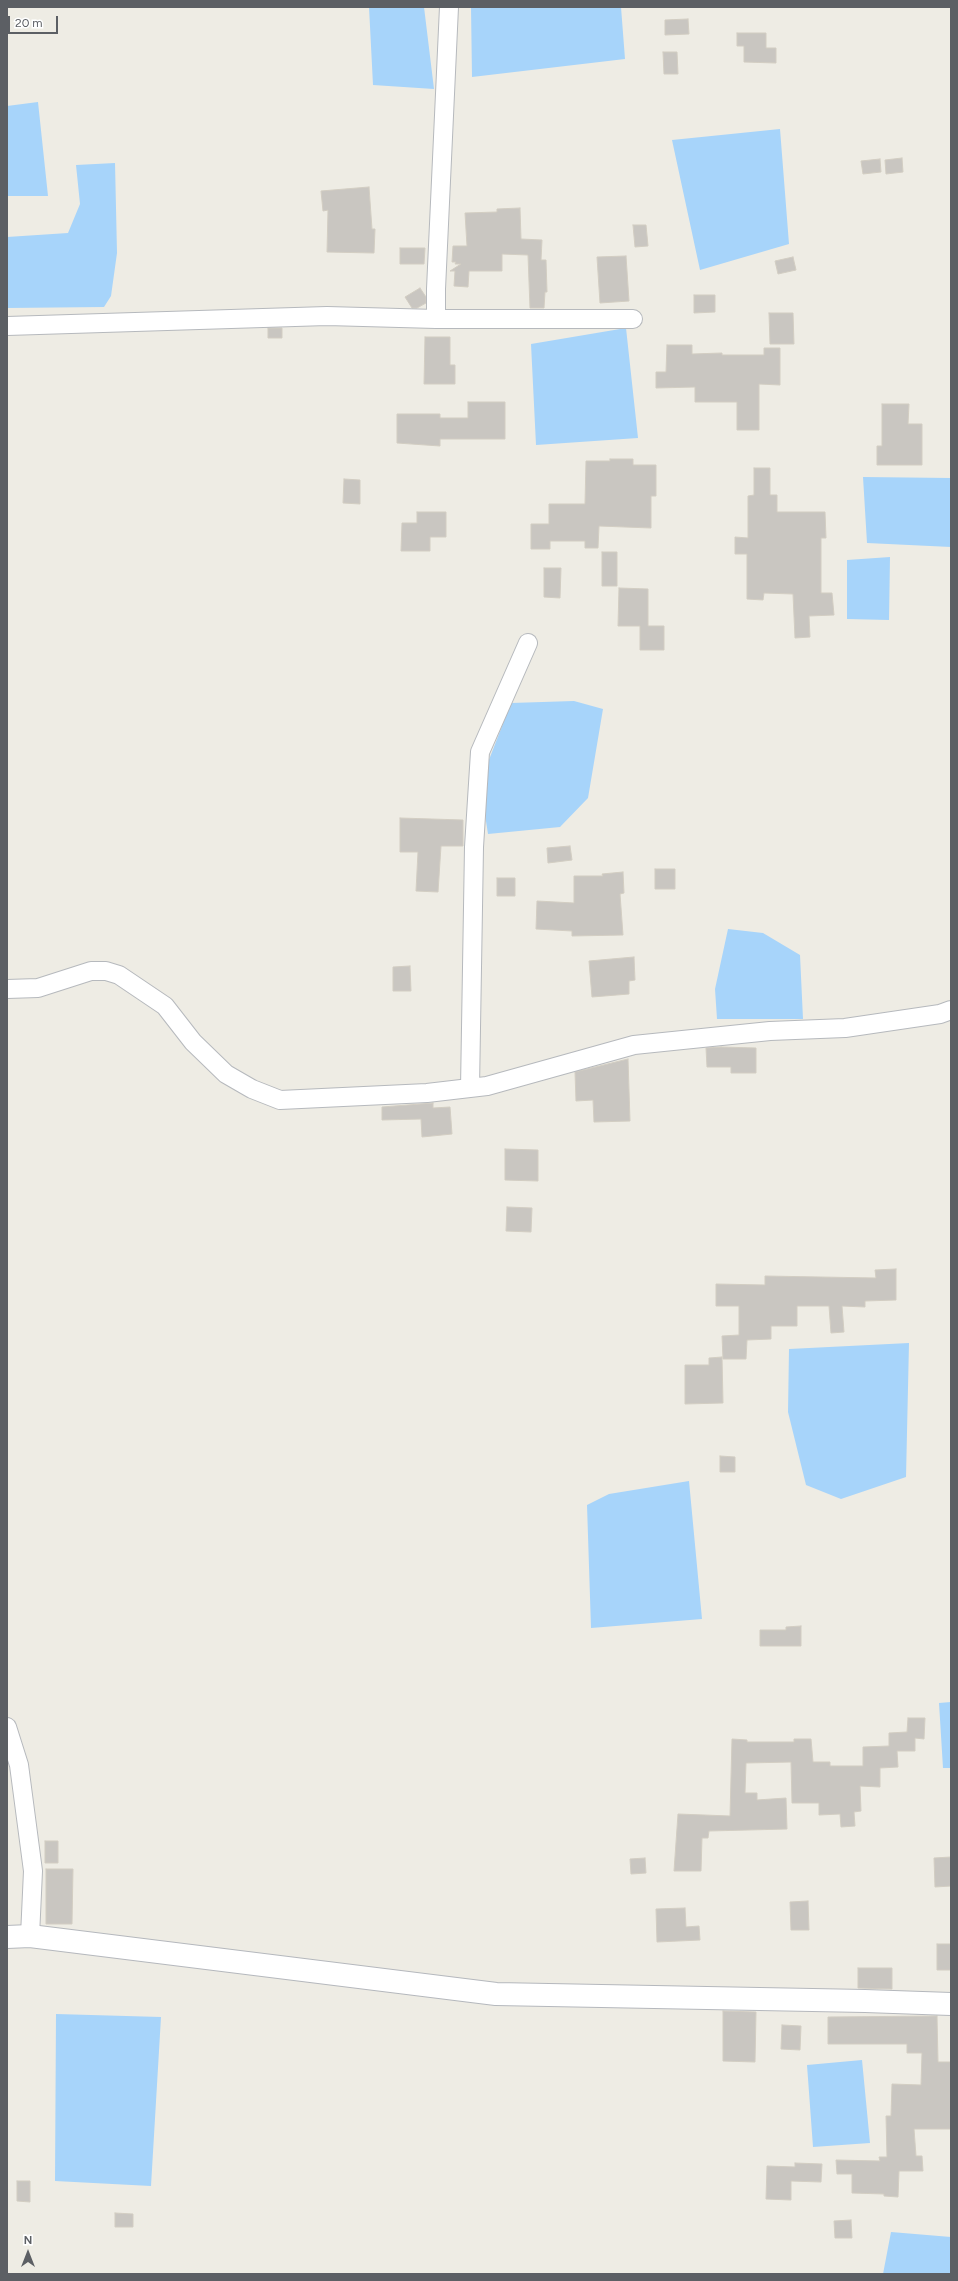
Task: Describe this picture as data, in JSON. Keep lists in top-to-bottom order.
{
  "scale_bar": "20 m",
  "north": "top"
}
